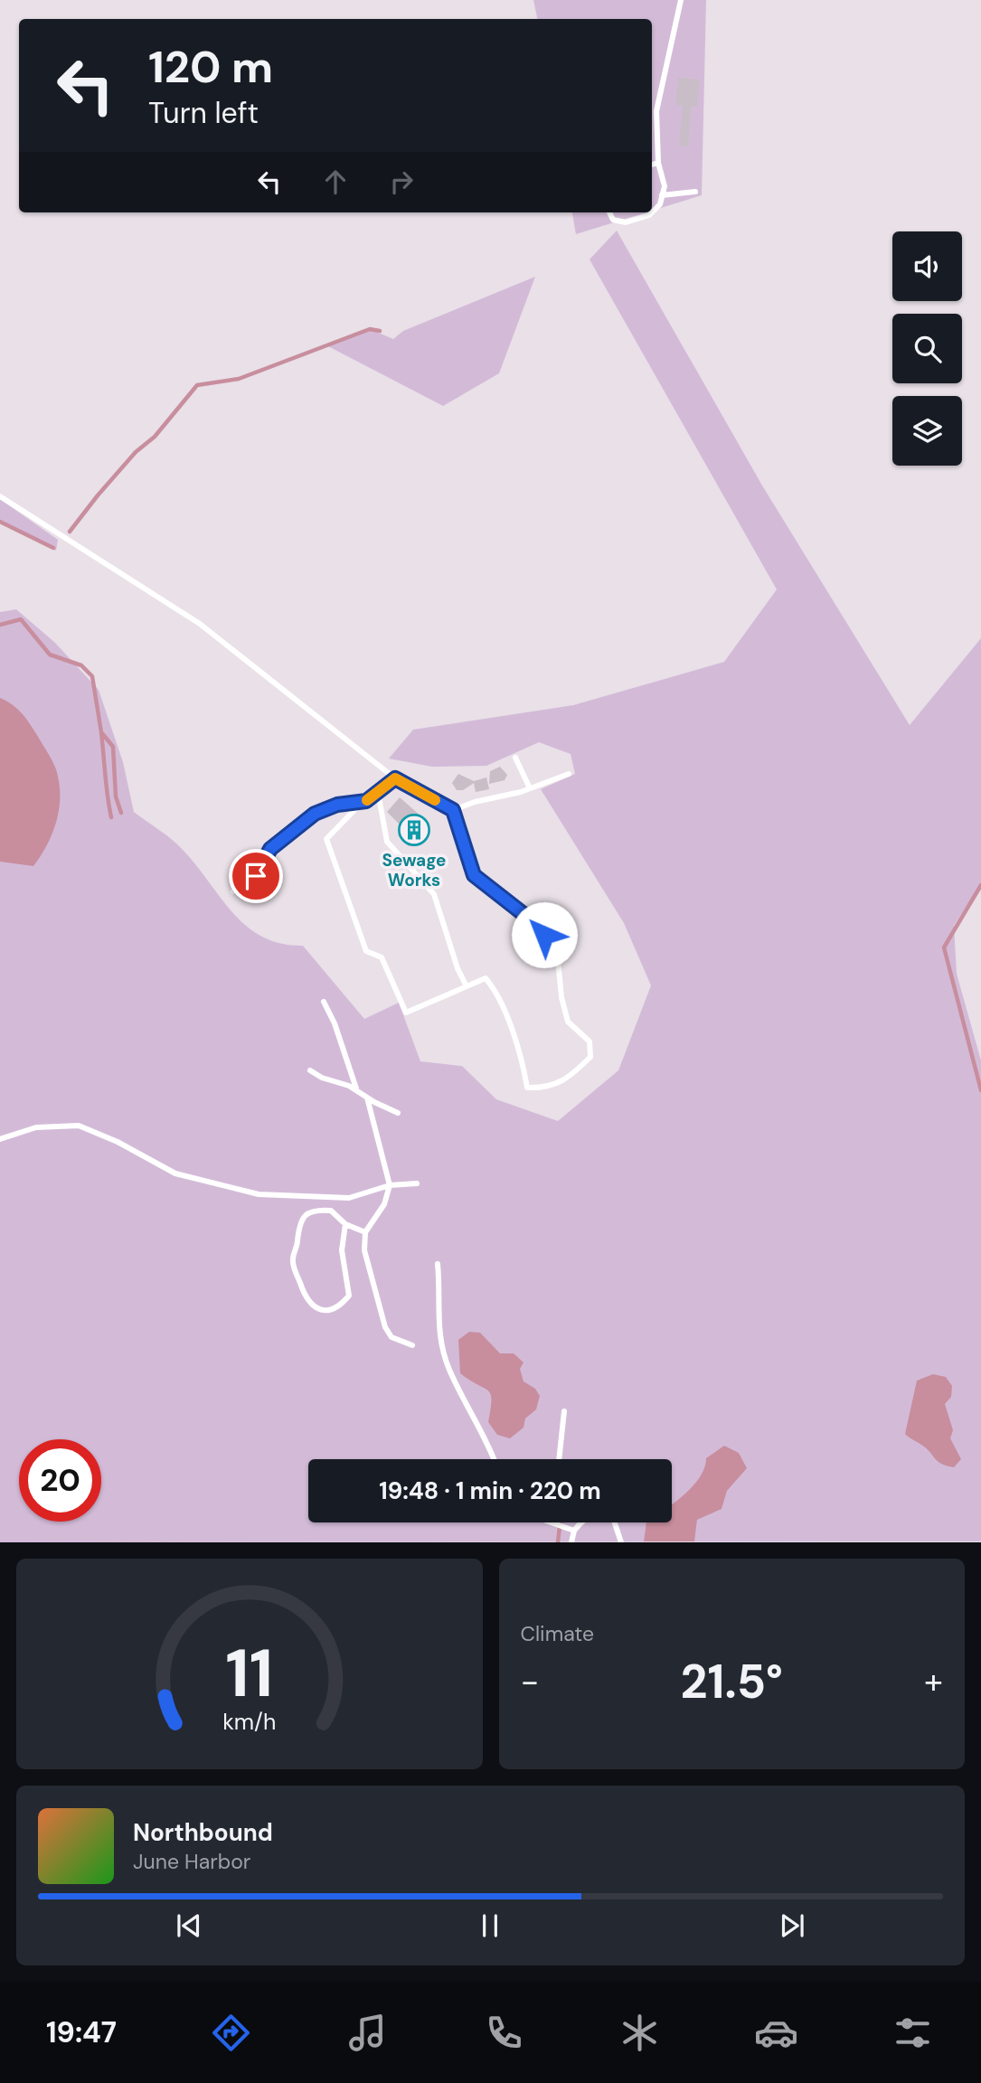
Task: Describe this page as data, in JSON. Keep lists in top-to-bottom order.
{
  "places": {
    "building": ["Sewage Works"]
  },
  "page": {
    "turn": ["120 m", "Turn left"],
    "limit": "20",
    "trip": "19:48 · 1 min · 220 m",
    "tile": "Climate",
    "heat": ["−", "21.5°", "+"],
    "song": ["Northbound", "June Harbor"],
    "tabs": "19:47",
    "gauge": ["11", "km/h"]
  }
}
